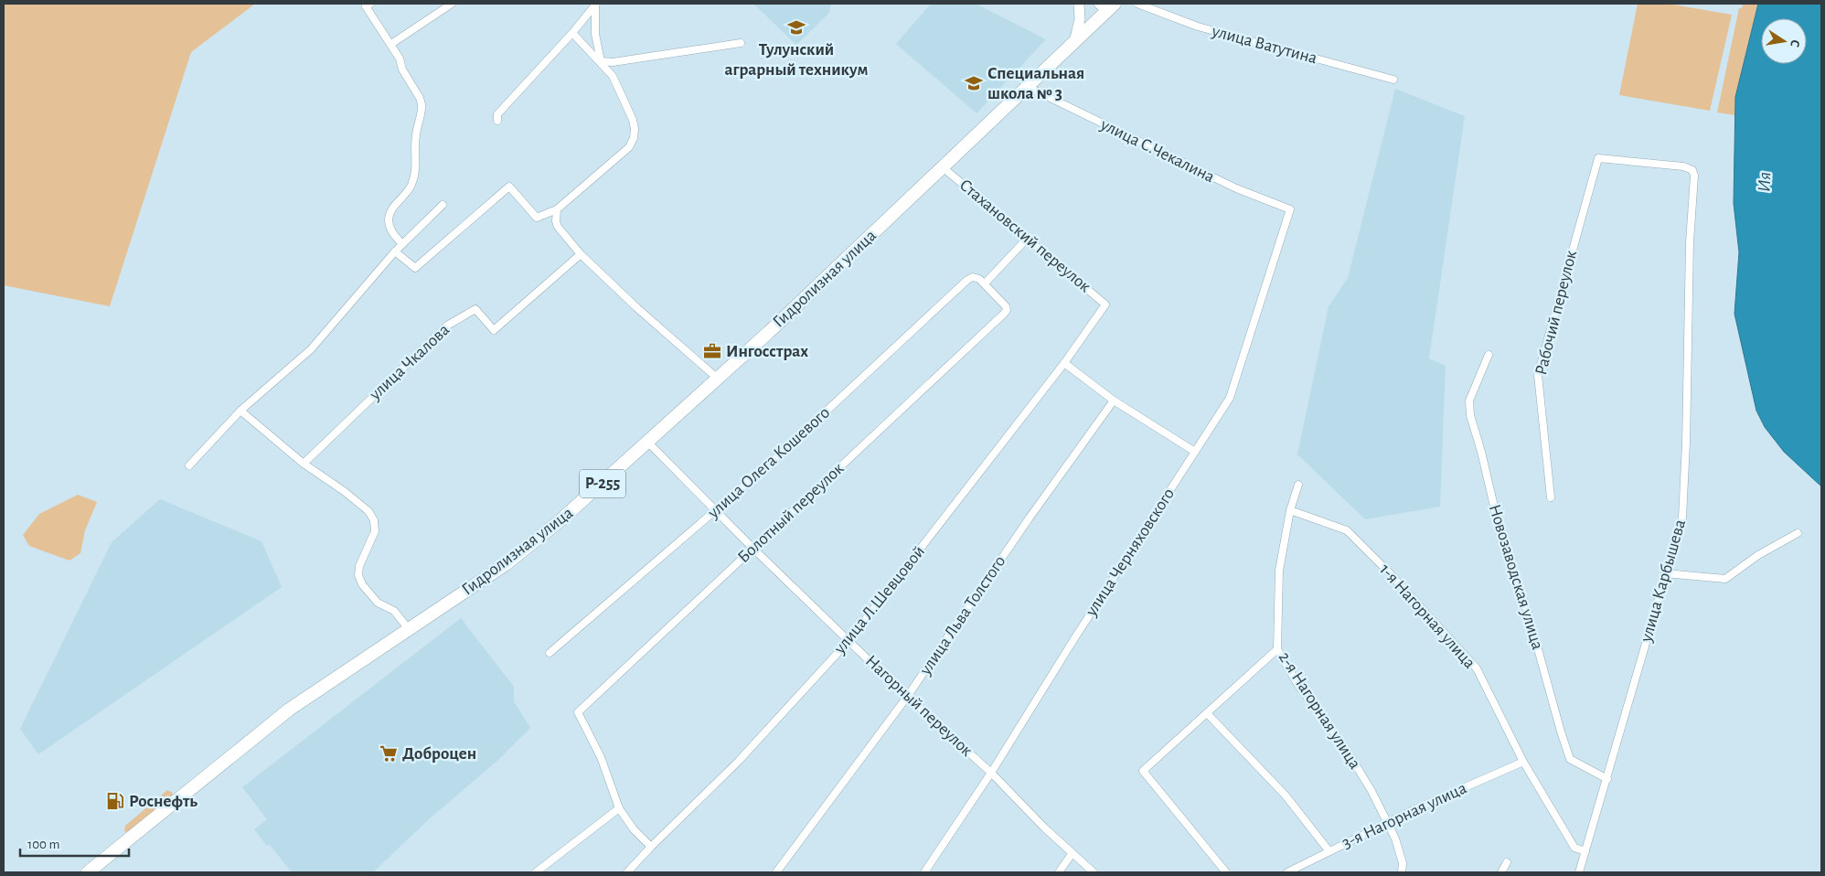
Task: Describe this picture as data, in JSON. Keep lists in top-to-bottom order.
{
  "streets": {
    "highway": ["Гидролизная улица", "Р-255"],
    "street": [
      "улица Ватутина",
      "улица С.Чекалина",
      "Стахановский переулок",
      "Рабочий переулок",
      "улица Чкалова",
      "улица Олега Кошевого",
      "Болотный переулок",
      "улица Черняховского",
      "Новозаводская улица",
      "улица Карбышева",
      "улица Л.Шевцовой",
      "улица Льва Толстого",
      "1-я Нагорная улица",
      "Нагорный переулок",
      "2-я Нагорная улица",
      "3-я Нагорная улица"
    ]
  },
  "crossings": [
    ["улица С.Чекалина", "Гидролизная улица"],
    ["улица С.Чекалина", "улица Черняховского"],
    ["Стахановский переулок", "Гидролизная улица"],
    ["Стахановский переулок", "улица Л.Шевцовой"],
    ["Гидролизная улица", "Нагорный переулок"],
    ["Рабочий переулок", "улица Карбышева"],
    ["улица Олега Кошевого", "Болотный переулок"],
    ["улица Олега Кошевого", "Нагорный переулок"],
    ["Болотный переулок", "Нагорный переулок"],
    ["улица Черняховского", "Нагорный переулок"],
    ["Новозаводская улица", "улица Карбышева"],
    ["улица Карбышева", "1-я Нагорная улица"],
    ["улица Л.Шевцовой", "Нагорный переулок"],
    ["улица Льва Толстого", "Нагорный переулок"],
    ["1-я Нагорная улица", "2-я Нагорная улица"],
    ["1-я Нагорная улица", "3-я Нагорная улица"],
    ["2-я Нагорная улица", "3-я Нагорная улица"]
  ],
  "water": ["Ия"],
  "places": {
    "school or university": ["Тулунский аграрный техникум", "Специальная школа № 3"],
    "office": ["Ингосстрах"],
    "supermarket": ["Доброцен"],
    "fuel station": ["Роснефть"]
  },
  "scale_bar": "100 m",
  "north": "right"
}
